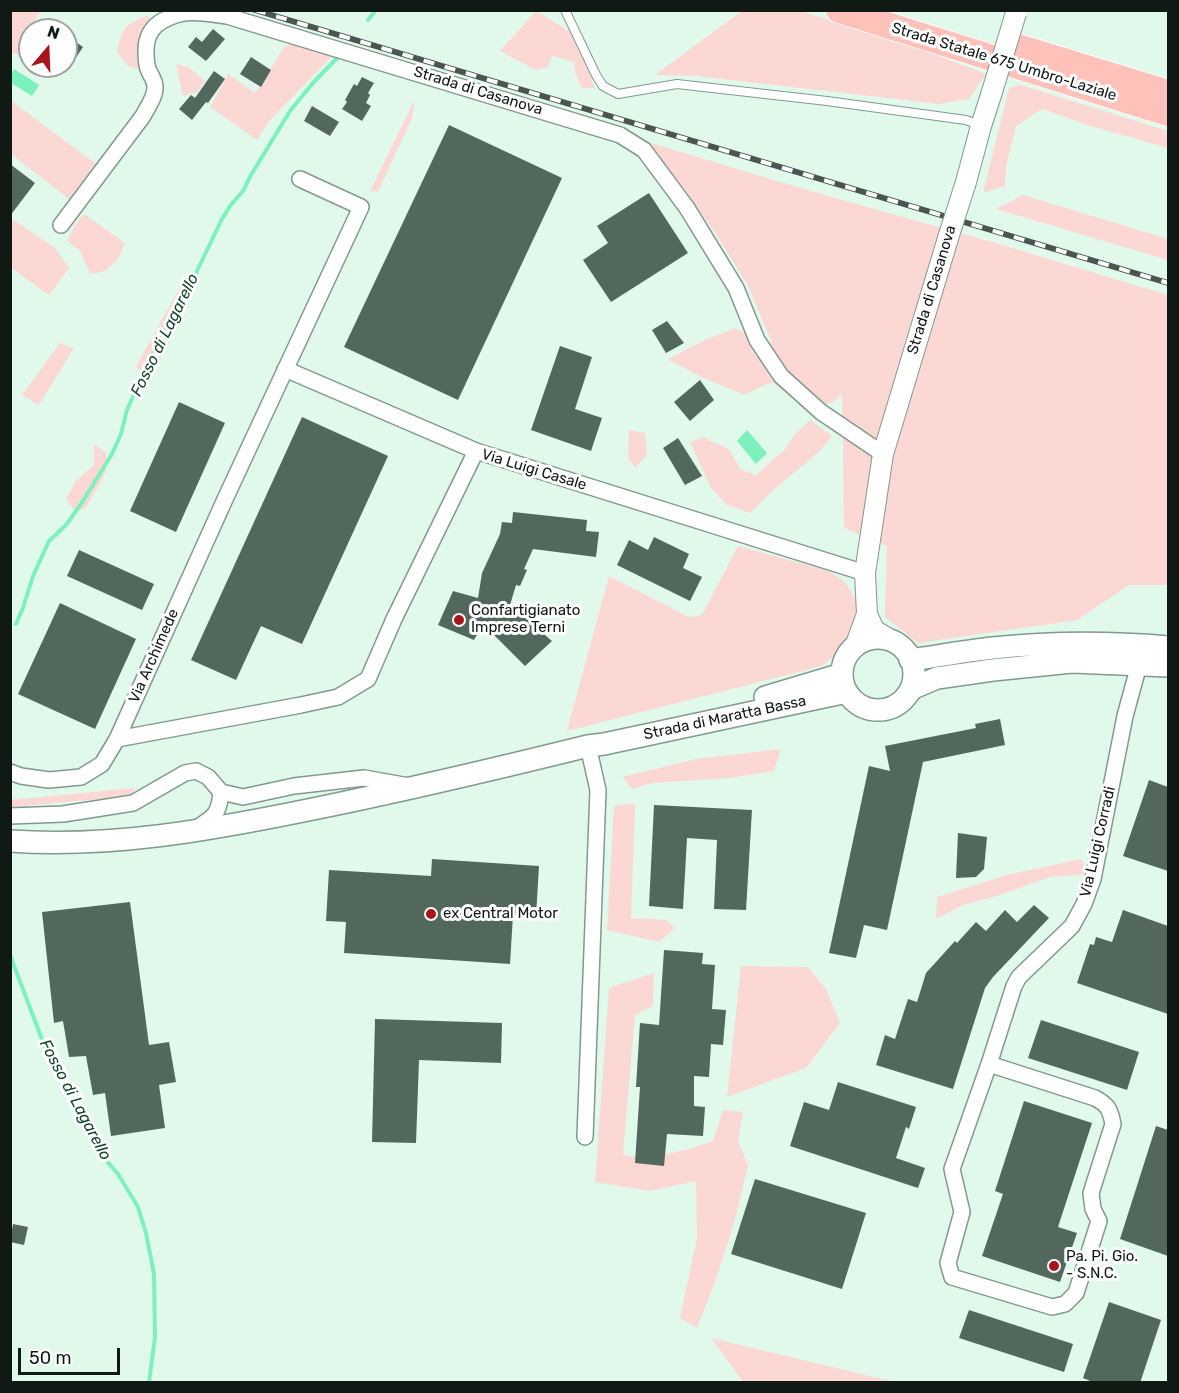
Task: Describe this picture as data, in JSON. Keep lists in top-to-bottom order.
{
  "streets": {
    "highway": ["Strada Statale 675 Umbro-Laziale"],
    "main road": ["Strada di Maratta Bassa"],
    "street": [
      "Strada di Casanova",
      "Via Luigi Casale",
      "Via Archimede",
      "Via Luigi Corradi"
    ]
  },
  "crossings": [
    ["Strada di Casanova", "Via Luigi Casale"],
    ["Strada di Casanova", "Strada di Maratta Bassa"],
    ["Via Luigi Casale", "Via Archimede"]
  ],
  "water": ["Fosso di Lagarello"],
  "places": ["Confartigianato Imprese Terni", "ex Central Motor", "Pa. Pi. Gio. - S.N.C."],
  "scale_bar": "50 m",
  "north": "top"
}
